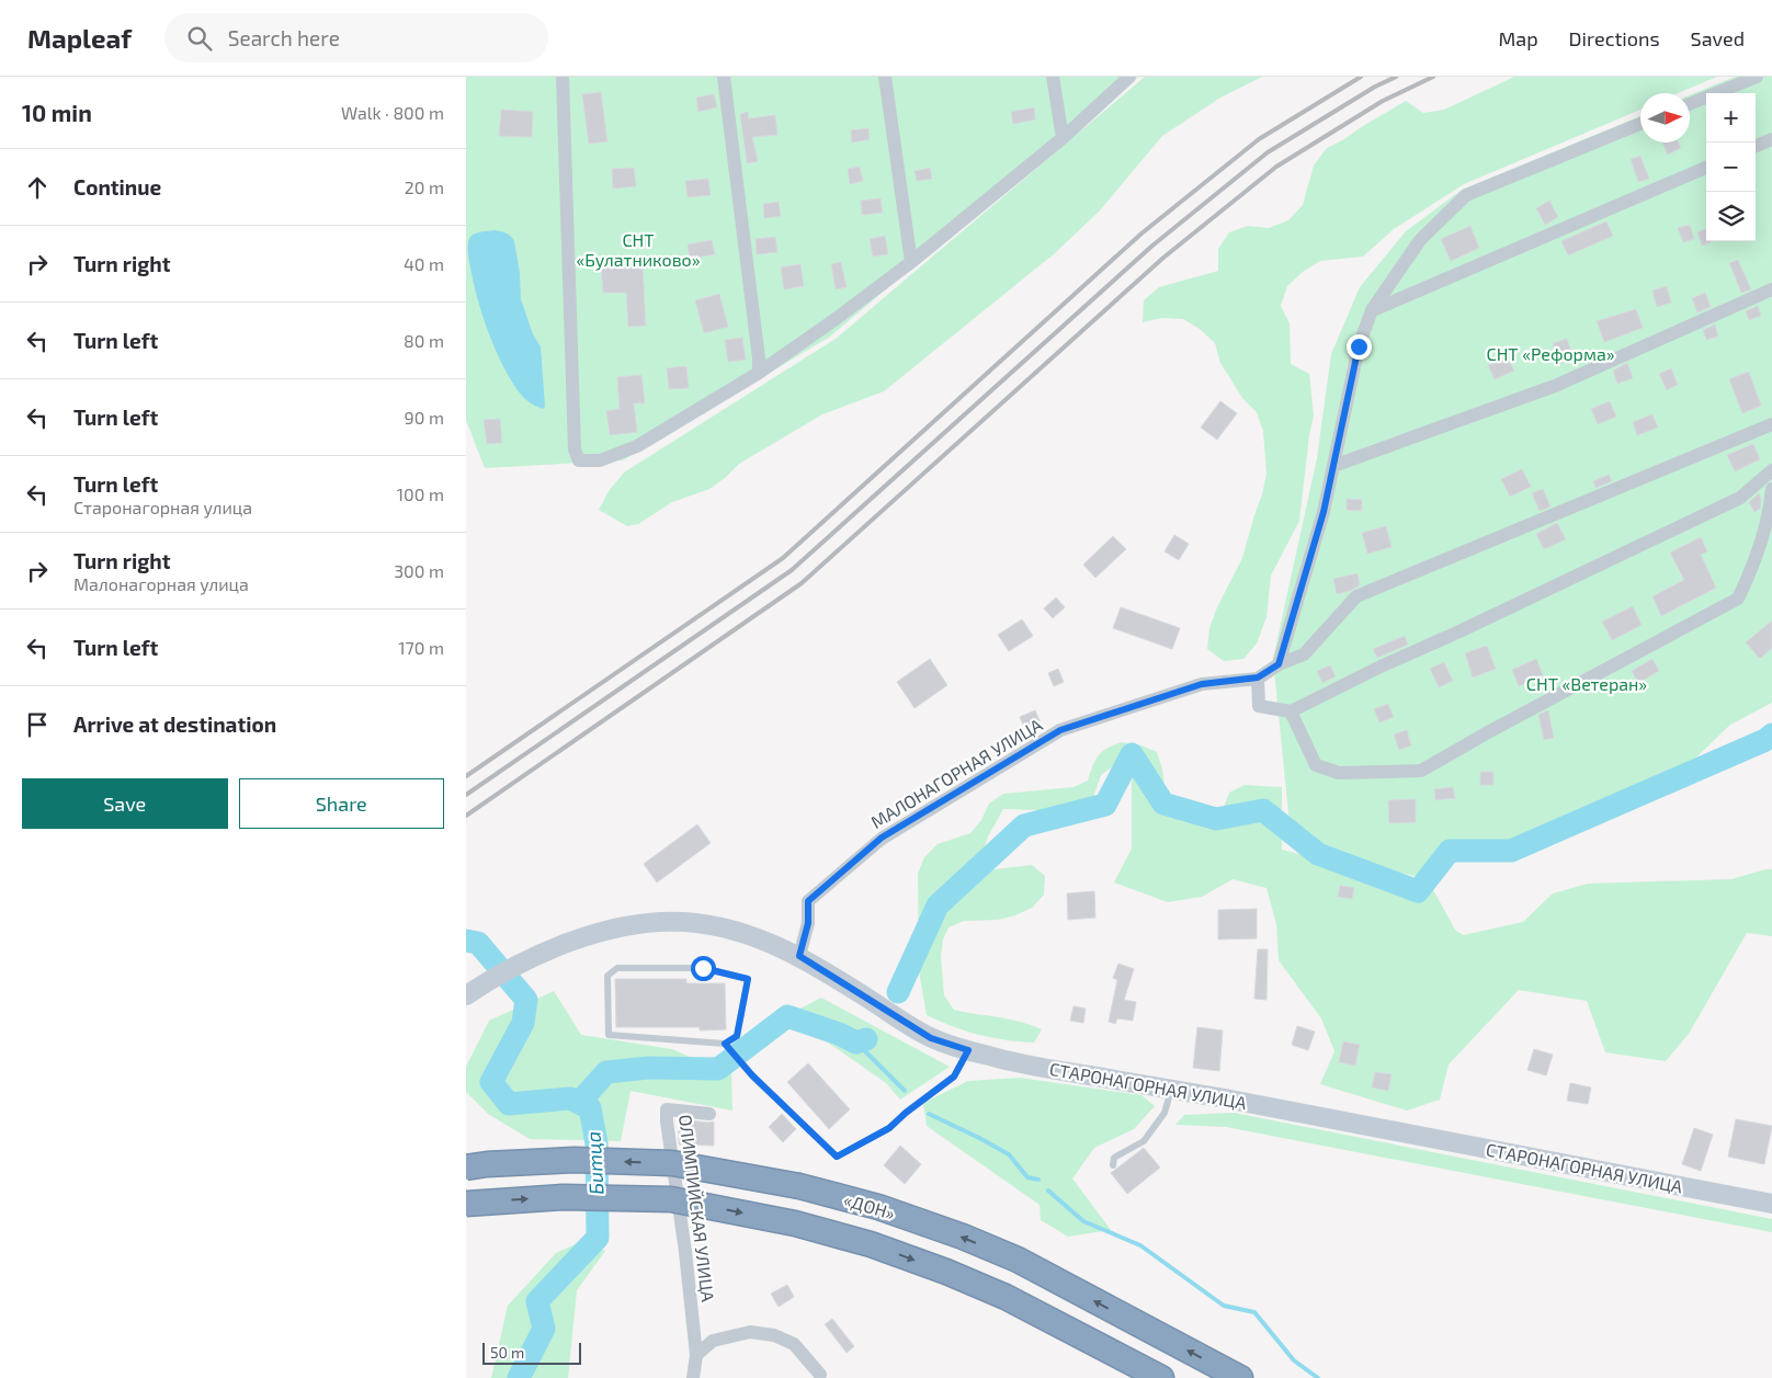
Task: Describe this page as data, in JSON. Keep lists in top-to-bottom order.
{
  "streets": {
    "highway": ["«ДОН»"],
    "main road": ["СТАРОНАГОРНАЯ УЛИЦА"],
    "street": ["МАЛОНАГОРНАЯ УЛИЦА", "ОЛИМПИЙСКАЯ УЛИЦА"]
  },
  "crossings": [
    ["МАЛОНАГОРНАЯ УЛИЦА", "СТАРОНАГОРНАЯ УЛИЦА"]
  ],
  "water": ["Битца"],
  "parks": ["СНТ «Булатниково»", "СНТ «Реформа»", "СНТ «Ветеран»"],
  "scale_bar": "50 m",
  "north": "right",
  "page": {
    "header": "Mapleaf",
    "search": "Search here",
    "nav": ["Map", "Directions", "Saved"],
    "heading": ["10 min", "Walk · 800 m"],
    "map_buttons": ["+", "−"],
    "list": [
      ["Continue", "20 m"],
      ["Turn right", "40 m"],
      ["Turn left", "80 m"],
      ["Turn left", "90 m"],
      ["Turn left", "Старонагорная улица", "100 m"],
      ["Turn right", "Малонагорная улица", "300 m"],
      ["Turn left", "170 m"],
      "Arrive at destination"
    ],
    "buttons": ["Save", "Share"],
    "scale": "50 m"
  }
}
